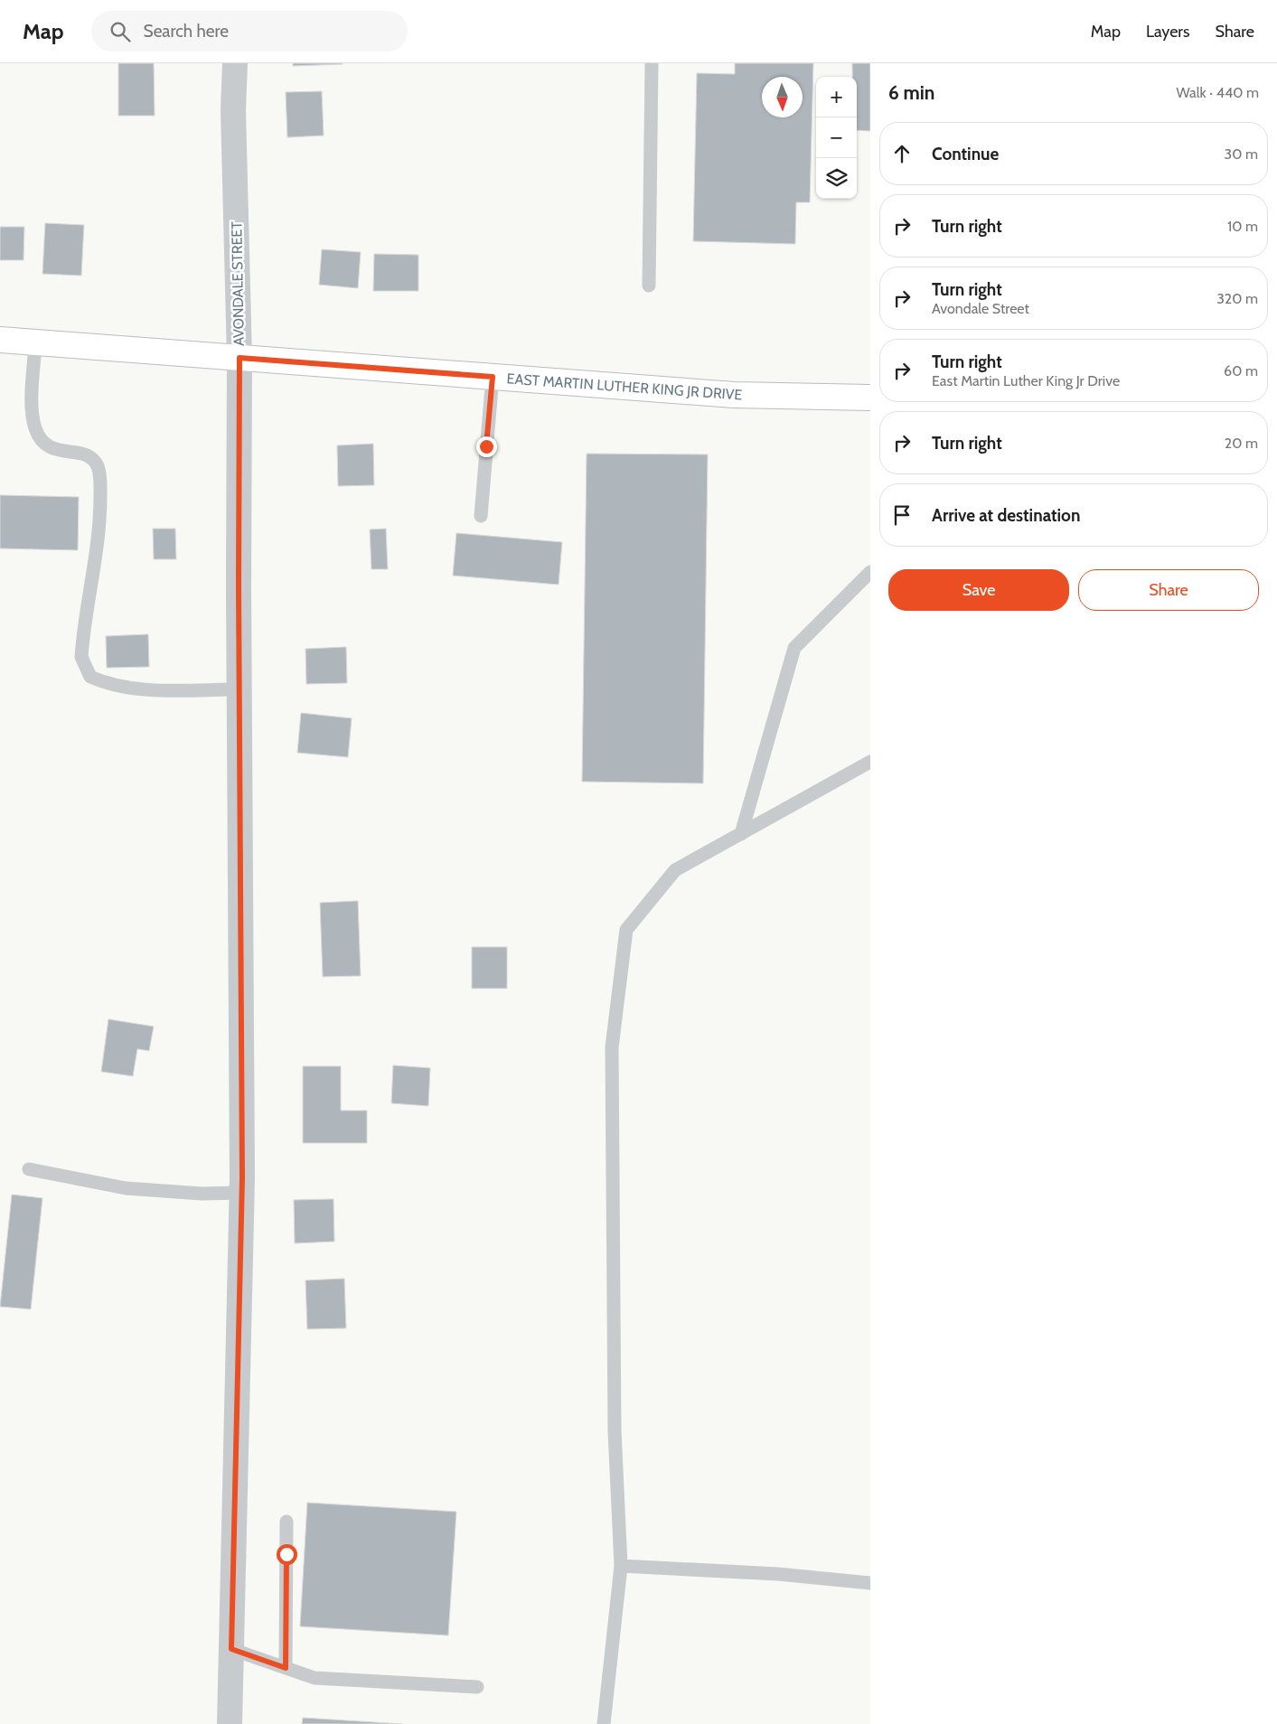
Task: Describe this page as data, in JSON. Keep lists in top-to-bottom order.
{
  "streets": {
    "main road": ["EAST MARTIN LUTHER KING JR DRIVE"],
    "street": ["AVONDALE STREET"]
  },
  "crossings": [
    ["AVONDALE STREET", "EAST MARTIN LUTHER KING JR DRIVE"]
  ],
  "north": "bottom",
  "page": {
    "header": "Map",
    "search": "Search here",
    "nav": ["Map", "Layers", "Share"],
    "heading": ["6 min", "Walk · 440 m"],
    "map_buttons": ["+", "−"],
    "list": [
      ["Continue", "30 m"],
      ["Turn right", "10 m"],
      ["Turn right", "Avondale Street", "320 m"],
      ["Turn right", "East Martin Luther King Jr Drive", "60 m"],
      ["Turn right", "20 m"],
      "Arrive at destination"
    ],
    "buttons": ["Save", "Share"]
  }
}
